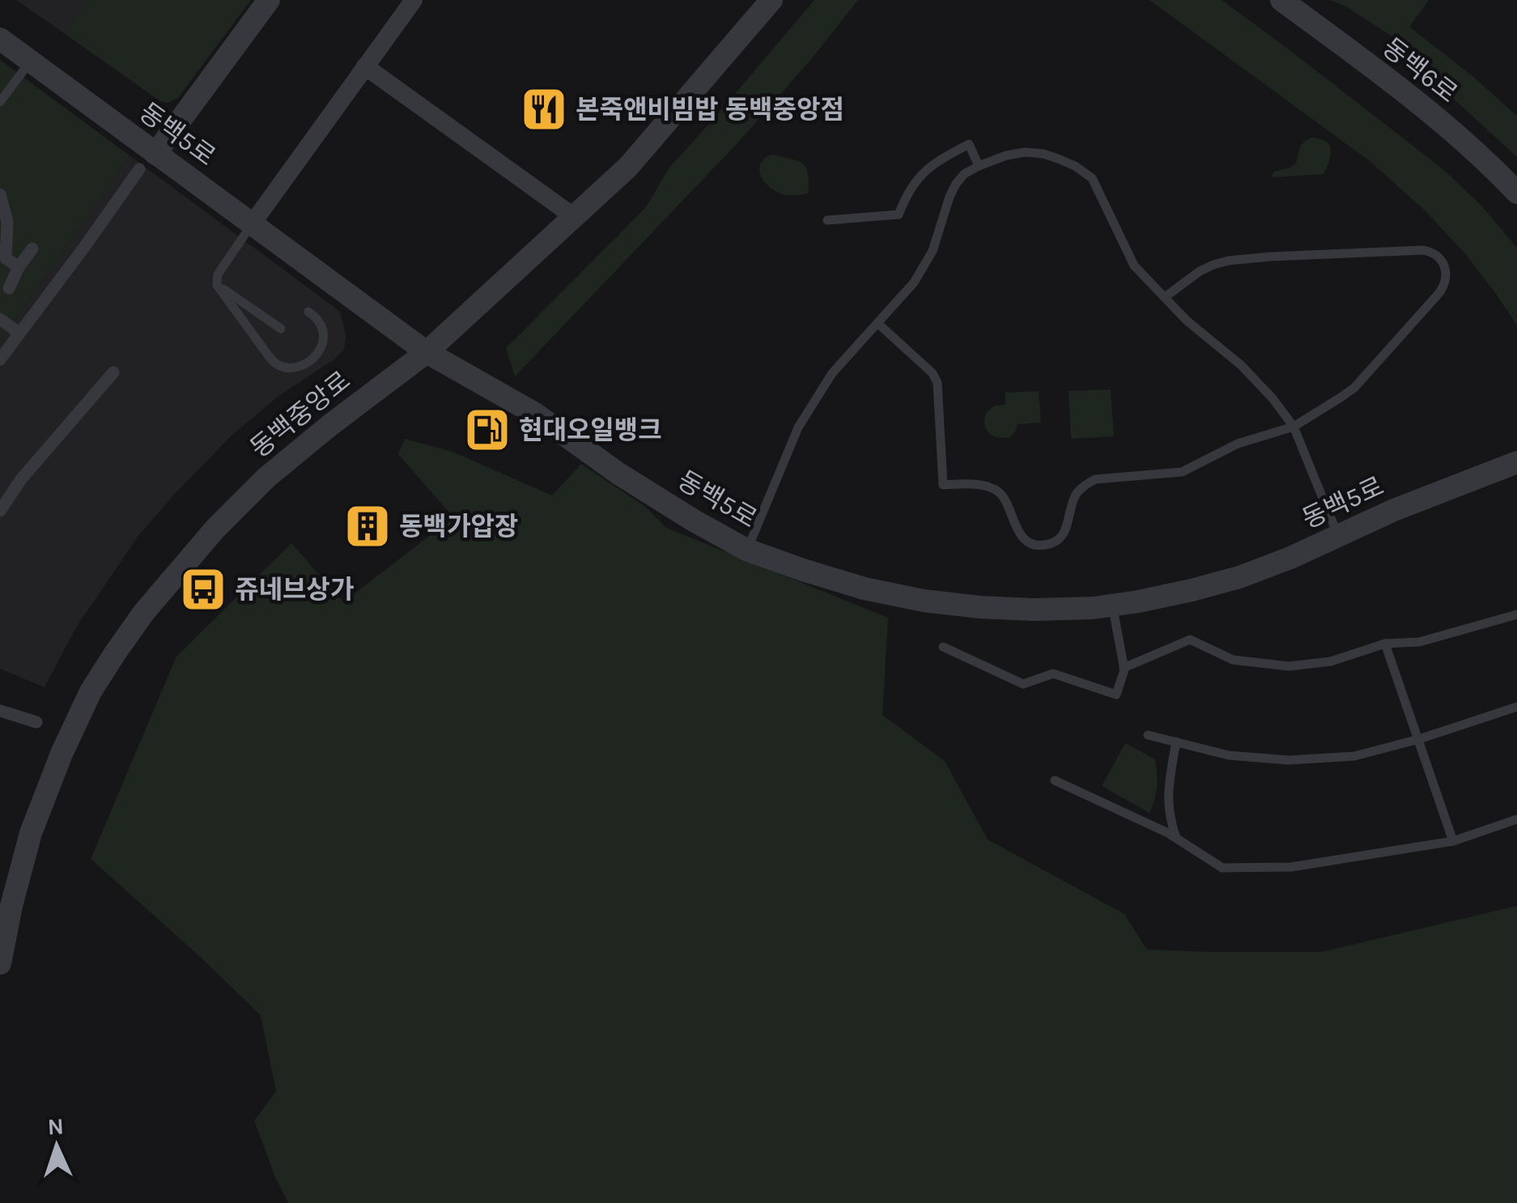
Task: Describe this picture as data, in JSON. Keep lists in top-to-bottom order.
{
  "streets": {
    "street": ["동백6로", "동백5로", "동백중앙로"]
  },
  "crossings": [
    ["동백5로", "동백중앙로"]
  ],
  "places": {
    "restaurant": ["본죽앤비빔밥 동백중앙점"],
    "fuel station": ["현대오일뱅크"],
    "building": ["동백가압장"],
    "bus stop": ["쥬네브상가"]
  },
  "north": "top"
}
